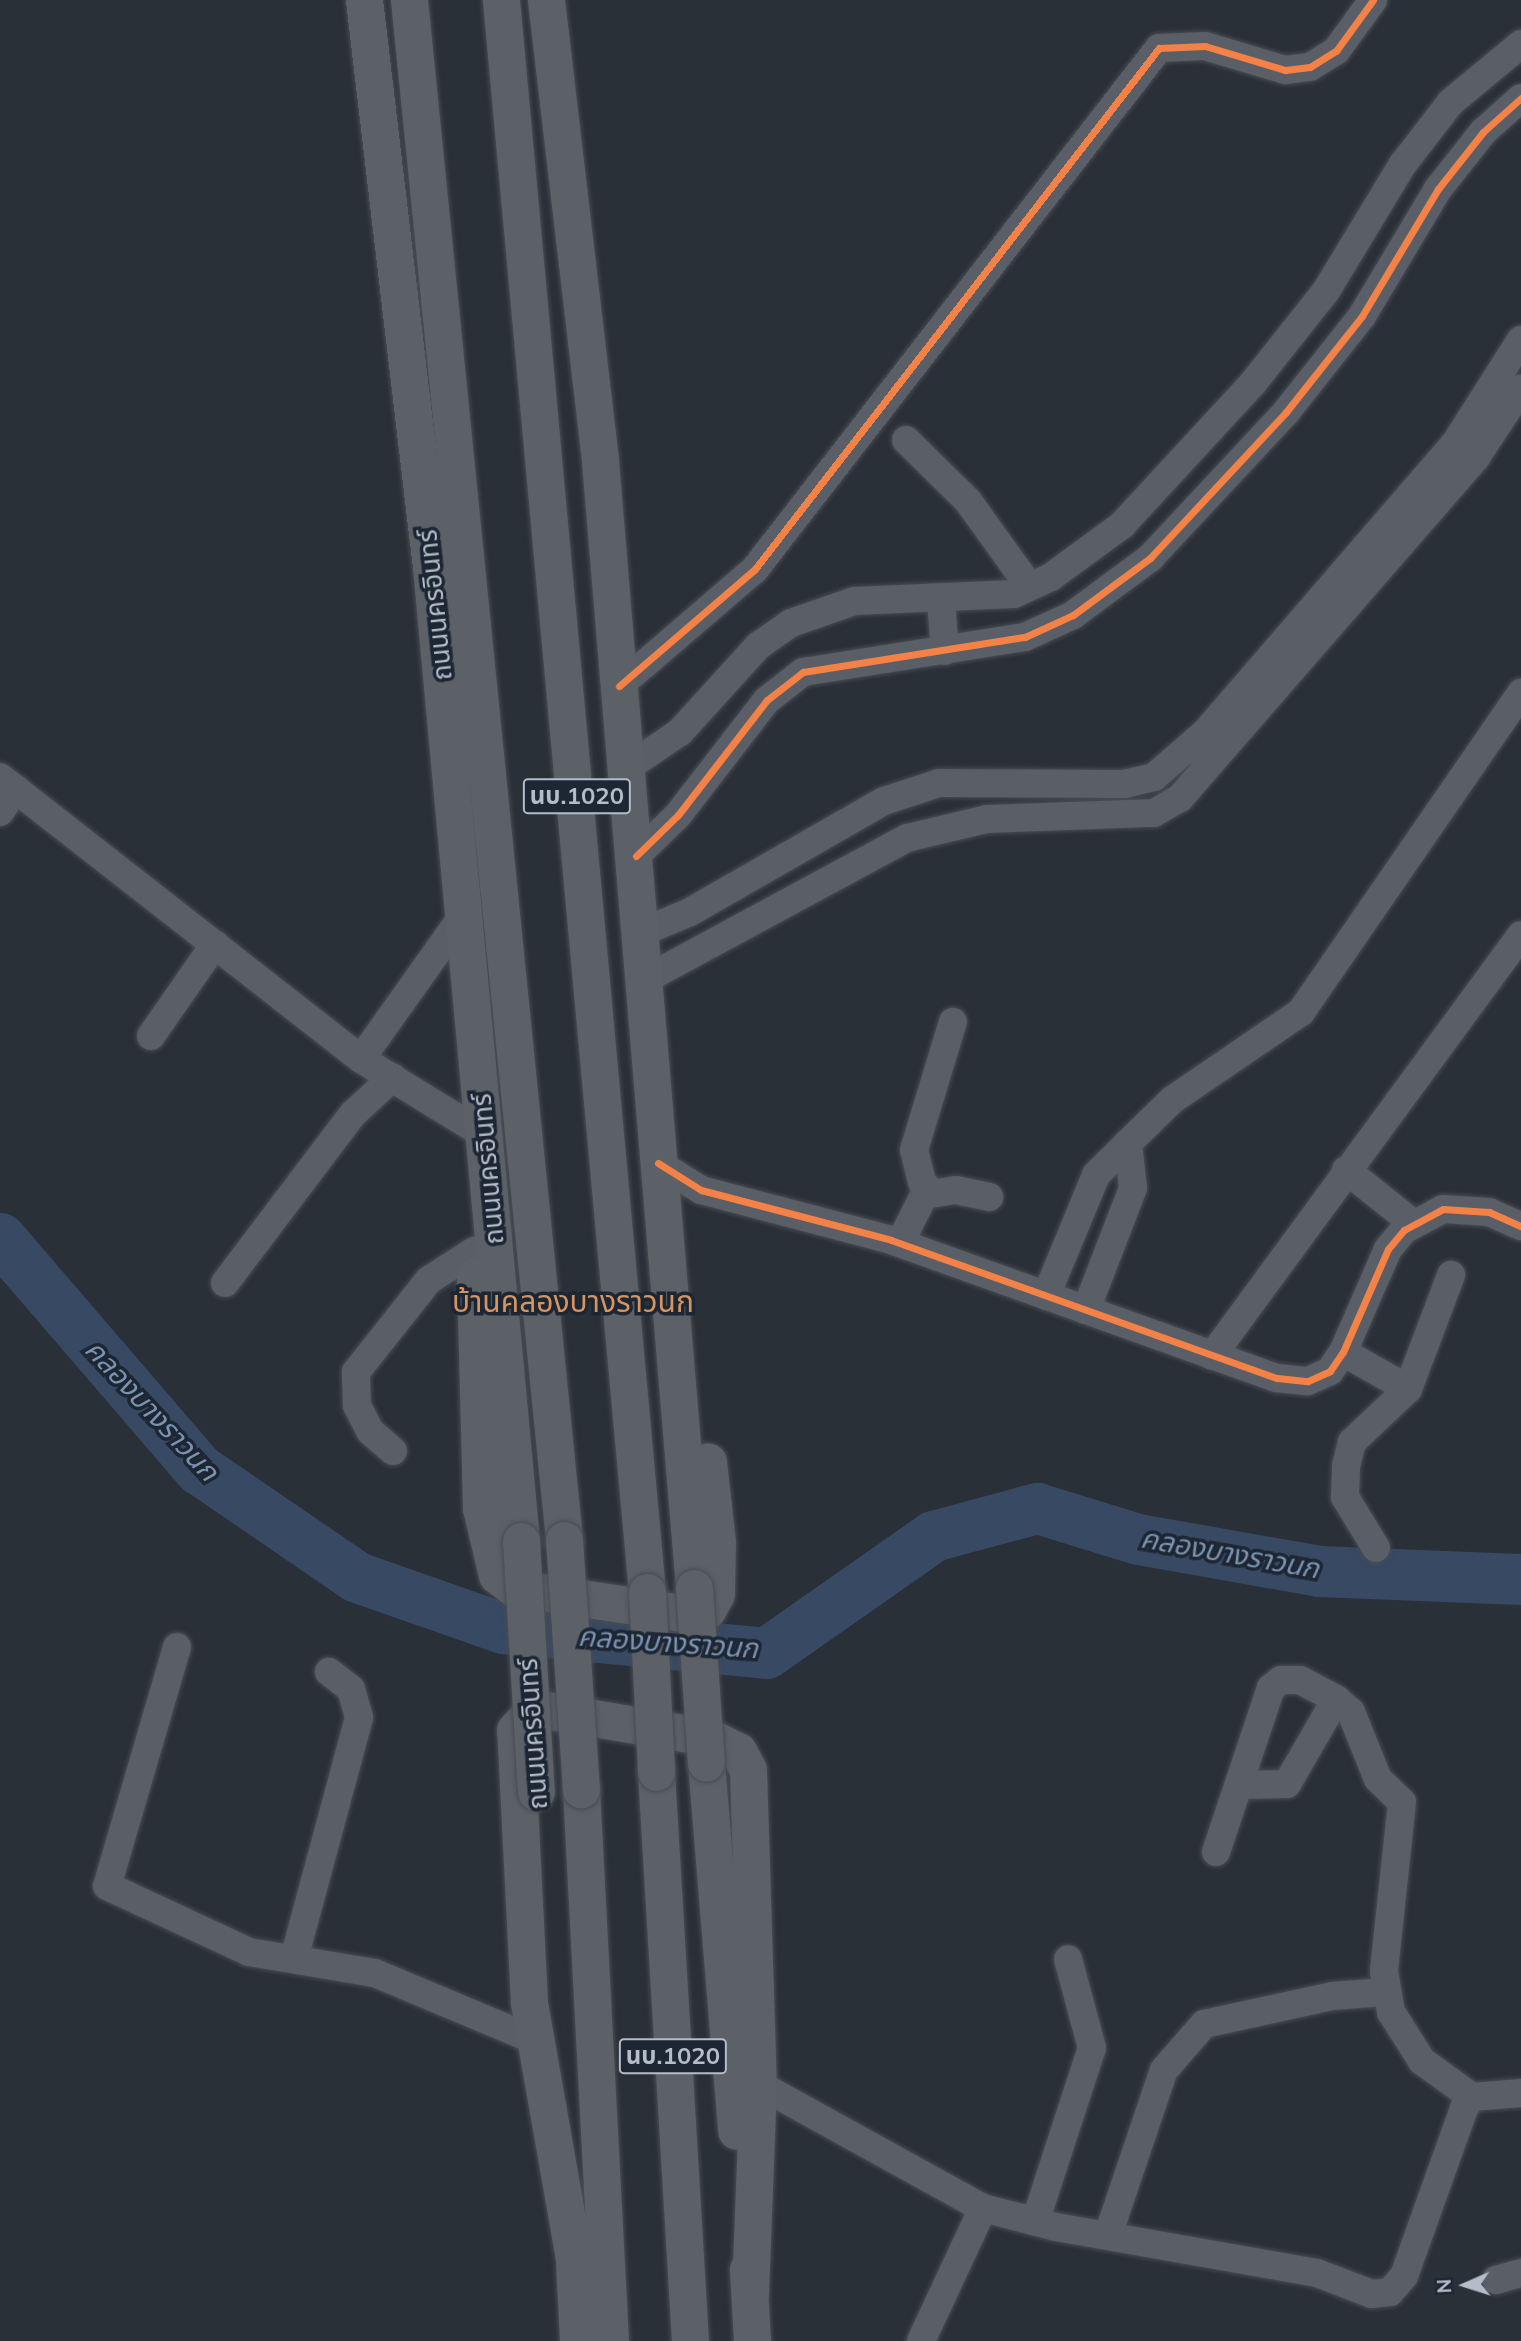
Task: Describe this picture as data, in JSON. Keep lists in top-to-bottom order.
{
  "streets": {
    "main road": ["ถนนนครอินทร์", "นบ.1020"]
  },
  "districts": ["บ้านคลองบางราวนก"],
  "water": ["คลองบางราวนก"],
  "north": "left"
}
